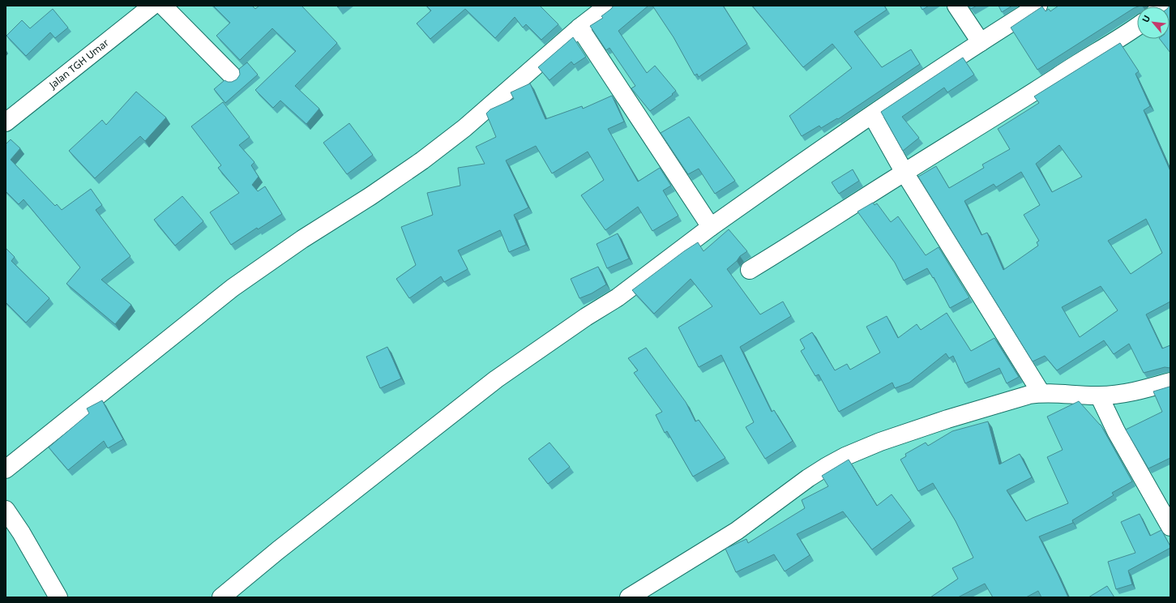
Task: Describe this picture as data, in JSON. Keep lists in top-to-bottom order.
{
  "streets": {
    "street": ["Jalan TGH Umar"]
  },
  "north": "top left"
}
